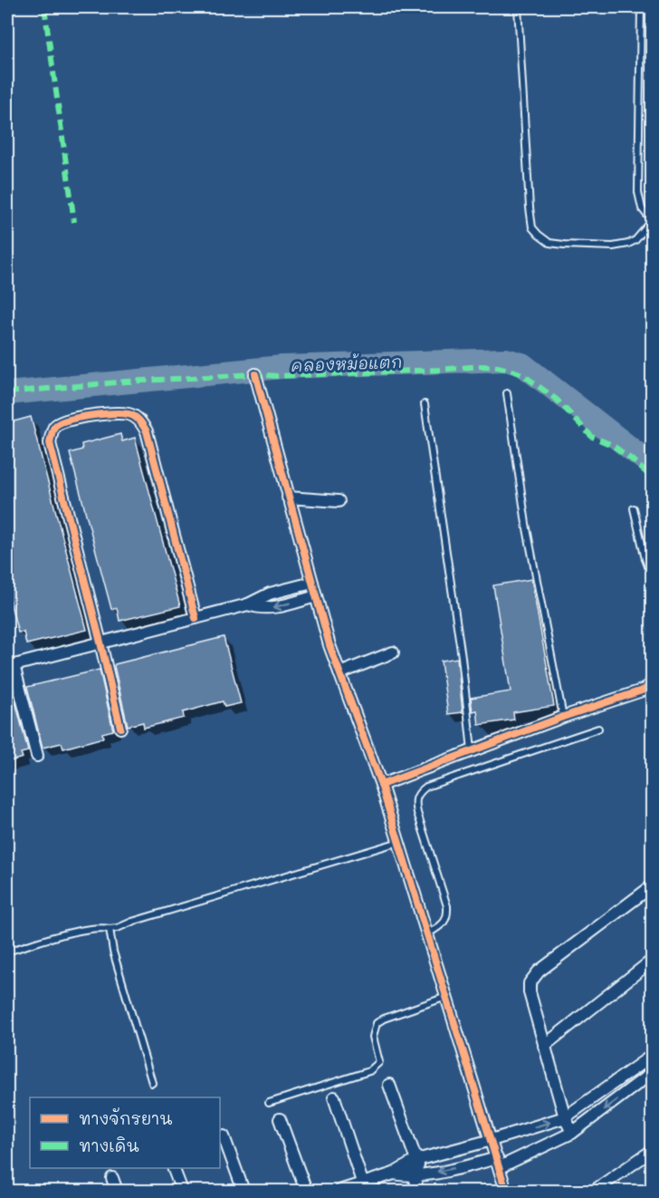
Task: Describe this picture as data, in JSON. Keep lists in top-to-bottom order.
{
  "water": ["คลองหม้อแตก"],
  "legend": ["ทางจักรยาน", "ทางเดิน"]
}
